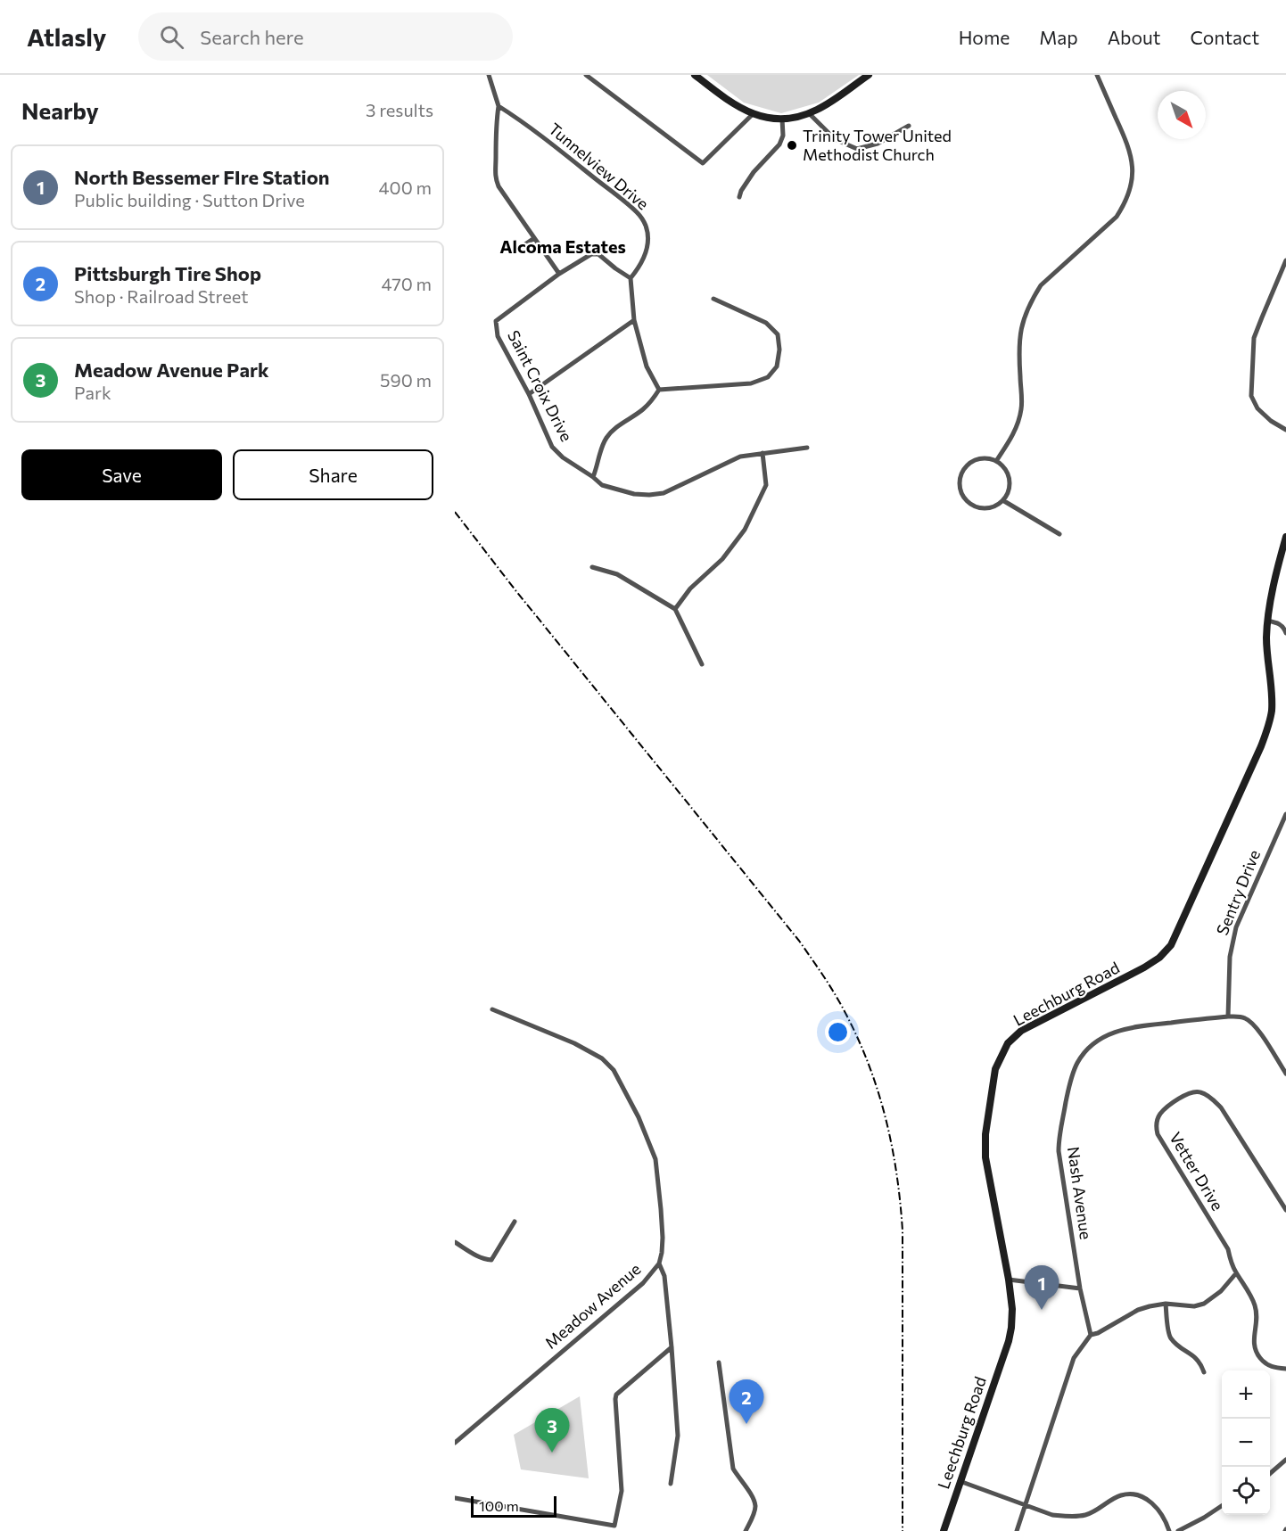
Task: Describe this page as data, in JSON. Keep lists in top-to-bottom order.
{
  "streets": {
    "street": [
      "Tunnelview Drive",
      "Saint Croix Drive",
      "Sentry Drive",
      "Leechburg Road",
      "Vetter Drive",
      "Nash Avenue",
      "Meadow Avenue"
    ]
  },
  "crossings": [
    ["Tunnelview Drive", "Saint Croix Drive"],
    ["Sentry Drive", "Nash Avenue"]
  ],
  "districts": ["Alcoma Estates"],
  "places": ["Trinity Tower United Methodist Church"],
  "scale_bar": "100 m",
  "north": "bottom right",
  "page": {
    "header": "Atlasly",
    "search": "Search here",
    "nav": [
      "Home",
      "Map",
      "About",
      "Contact"
    ],
    "heading": ["Nearby", "3 results"],
    "list": [
      {
        "mark": "1",
        "name": "North Bessemer FIre Station",
        "note": "Public building · Sutton Drive",
        "value": "400 m"
      },
      {
        "mark": "2",
        "name": "Pittsburgh Tire Shop",
        "note": "Shop · Railroad Street",
        "value": "470 m"
      },
      {
        "mark": "3",
        "name": "Meadow Avenue Park",
        "note": "Park",
        "value": "590 m"
      }
    ],
    "buttons": ["Save", "Share"],
    "pins": ["1", "2", "3"],
    "map_buttons": ["+", "−"],
    "scale": "100 m"
  }
}
